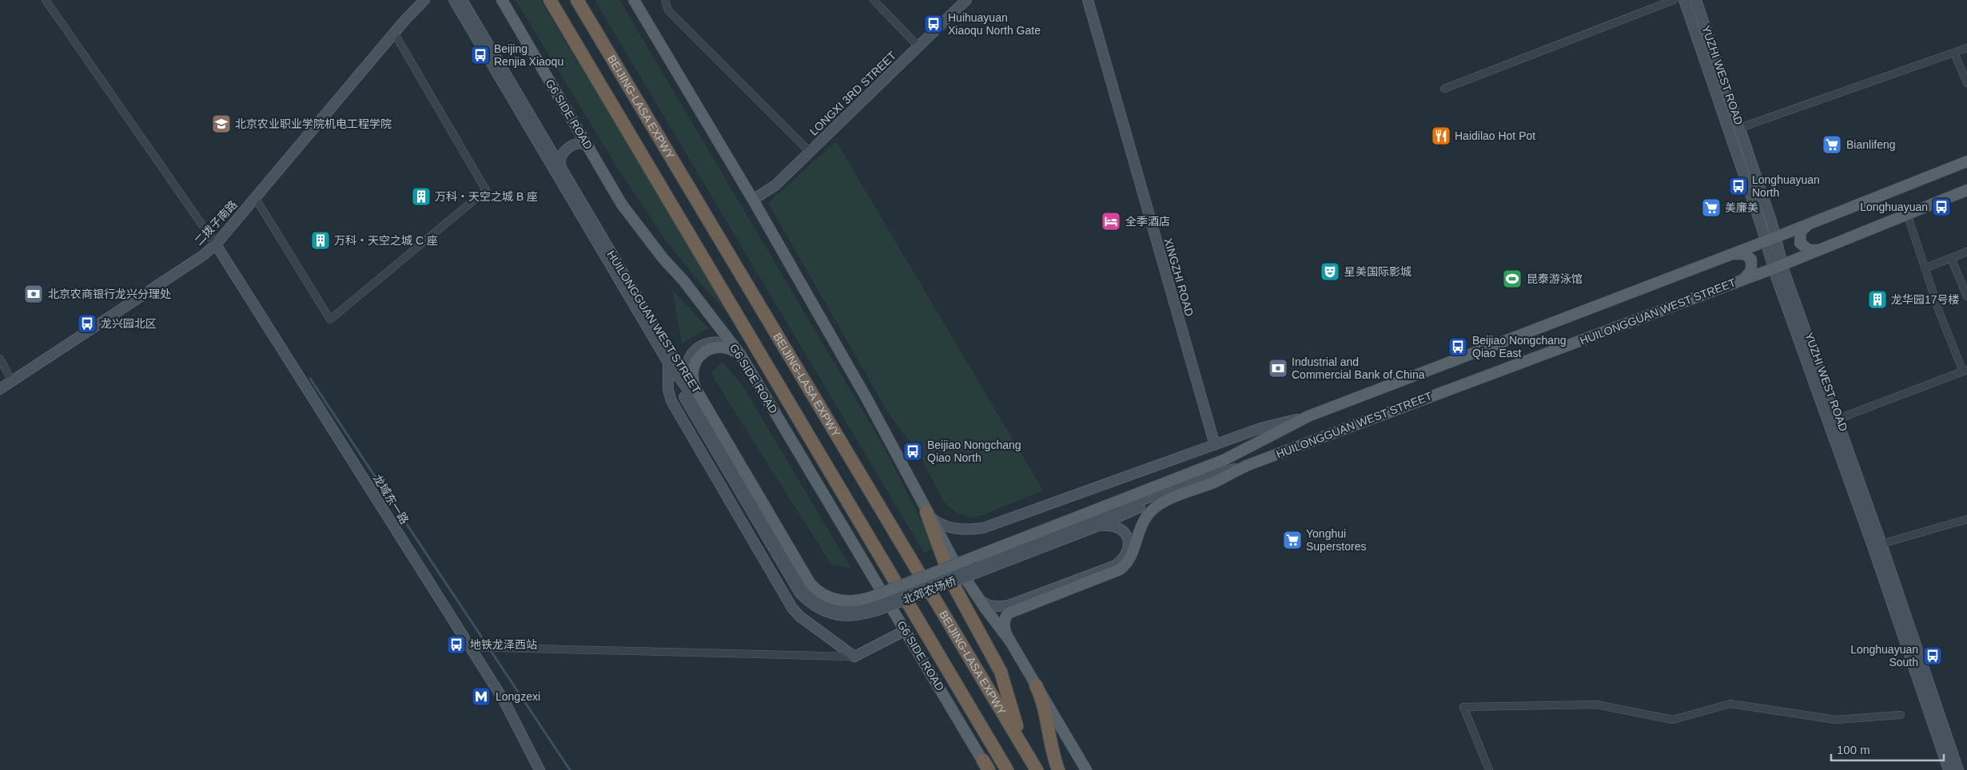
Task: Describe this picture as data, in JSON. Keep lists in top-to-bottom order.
{
  "streets": {
    "highway": ["BEIJING-LASA EXPWY"],
    "main road": ["G6 SIDE ROAD", "HUILONGGUAN WEST STREET", "北郊农场桥"],
    "street": [
      "YUZHI WEST ROAD",
      "LONGXI 3RD STREET",
      "二拨子南路",
      "XINGZHI ROAD",
      "龙域东一路"
    ]
  },
  "crossings": [
    ["YUZHI WEST ROAD", "HUILONGGUAN WEST STREET"],
    ["二拨子南路", "龙域东一路"],
    ["XINGZHI ROAD", "HUILONGGUAN WEST STREET"],
    ["HUILONGGUAN WEST STREET", "北郊农场桥"]
  ],
  "places": {
    "bus stop": [
      "Huihuayuan Xiaoqu North Gate",
      "Beijing Renjia Xiaoqu",
      "Longhuayuan North",
      "Longhuayuan",
      "龙兴园北区",
      "Beijiao Nongchang Qiao East",
      "Beijiao Nongchang Qiao North",
      "地铁龙泽西站",
      "Longhuayuan South"
    ],
    "school or university": ["北京农业职业学院机电工程学院"],
    "restaurant": ["Haidilao Hot Pot"],
    "supermarket": ["Bianlifeng", "美廉美", "Yonghui Superstores"],
    "building": ["万科・天空之城 B 座", "万科・天空之城 C 座", "龙华园17号楼"],
    "hotel": ["全季酒店"],
    "theatre": ["星美国际影城"],
    "sports": ["昆泰游泳馆"],
    "bank": ["北京农商银行龙兴分理处", "Industrial and Commercial Bank of China"],
    "metro station": ["Longzexi"]
  },
  "scale_bar": "100 m"
}
